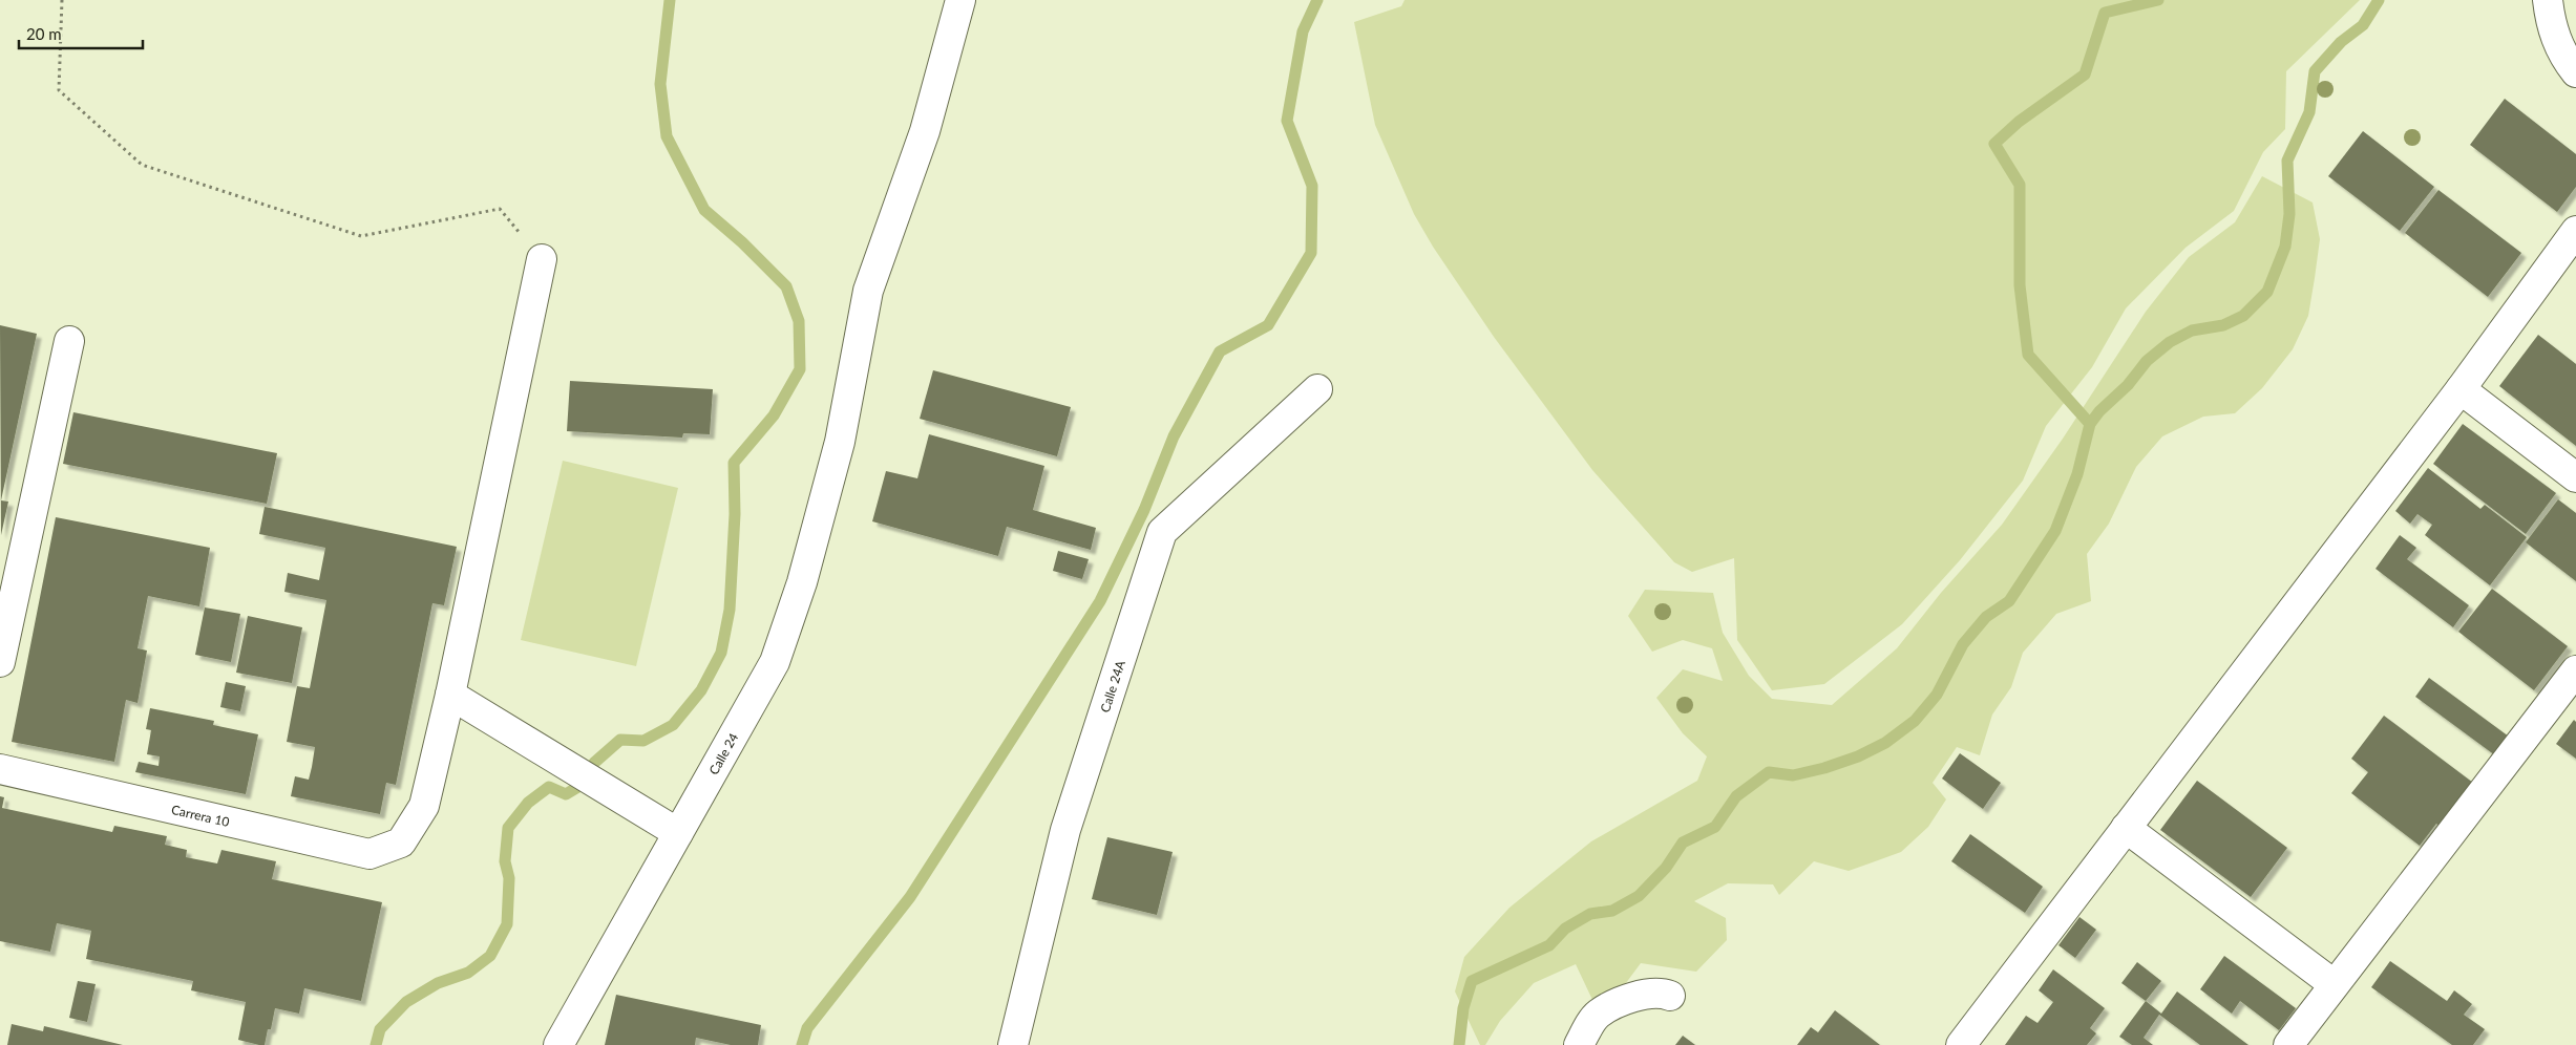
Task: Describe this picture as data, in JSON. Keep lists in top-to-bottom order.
{
  "streets": {
    "street": ["Calle 24A", "Calle 24", "Carrera 10"]
  },
  "scale_bar": "20 m"
}
